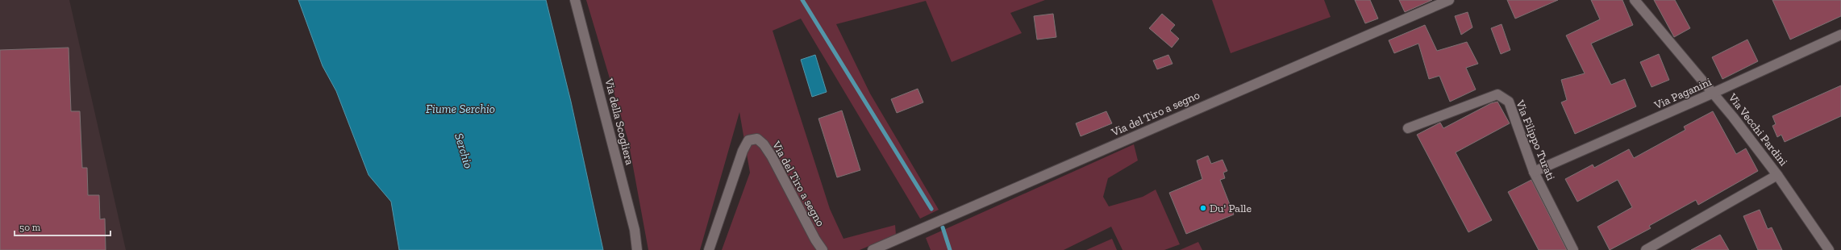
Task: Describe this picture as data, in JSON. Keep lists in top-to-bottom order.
{
  "streets": {
    "street": [
      "Via Paganini",
      "Via del Tiro a segno",
      "Via della Scogliera",
      "Via Vecchi Pardini",
      "Via Filippo Turati"
    ]
  },
  "crossings": [
    ["Via Paganini", "Via Vecchi Pardini"],
    ["Via Paganini", "Via Filippo Turati"]
  ],
  "water": ["Fiume Serchio", "Serchio"],
  "places": ["Du' Palle"],
  "scale_bar": "50 m"
}
